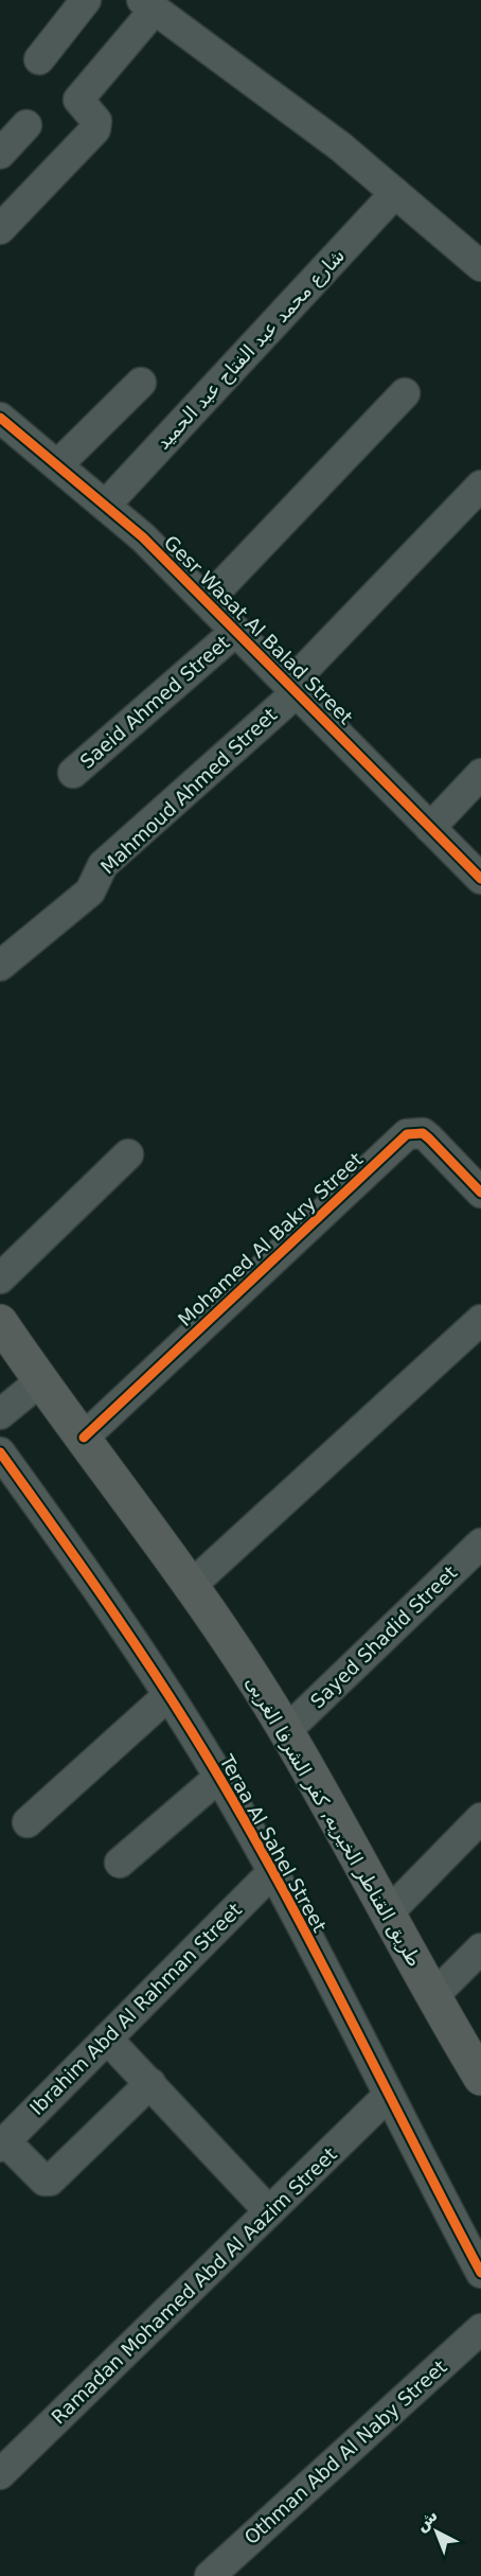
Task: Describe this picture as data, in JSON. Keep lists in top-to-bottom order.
{
  "streets": {
    "street": [
      "شارع محمد عبد الفتاح عبد الحميد",
      "Gesr Wasat Al Balad Street",
      "Saeid Ahmed Street",
      "Mahmoud Ahmed Street",
      "Mohamed Al Bakry Street",
      "Sayed Shadid Street",
      "طريق القناطر الخيريه, كفر الشرفا الغربى",
      "Teraa Al Sahel Street",
      "Ibrahim Abd Al Rahman Street",
      "Ramadan Mohamed Abd Al Aazim Street",
      "Othman Abd Al Naby Street"
    ]
  },
  "crossings": [
    ["شارع محمد عبد الفتاح عبد الحميد", "Gesr Wasat Al Balad Street"],
    ["Gesr Wasat Al Balad Street", "Saeid Ahmed Street"],
    ["Gesr Wasat Al Balad Street", "Mahmoud Ahmed Street"],
    ["Mohamed Al Bakry Street", "طريق القناطر الخيريه, كفر الشرفا الغربى"],
    ["Sayed Shadid Street", "طريق القناطر الخيريه, كفر الشرفا الغربى"],
    ["Teraa Al Sahel Street", "Ibrahim Abd Al Rahman Street"],
    ["Teraa Al Sahel Street", "Ramadan Mohamed Abd Al Aazim Street"]
  ],
  "north": "top left"
}
